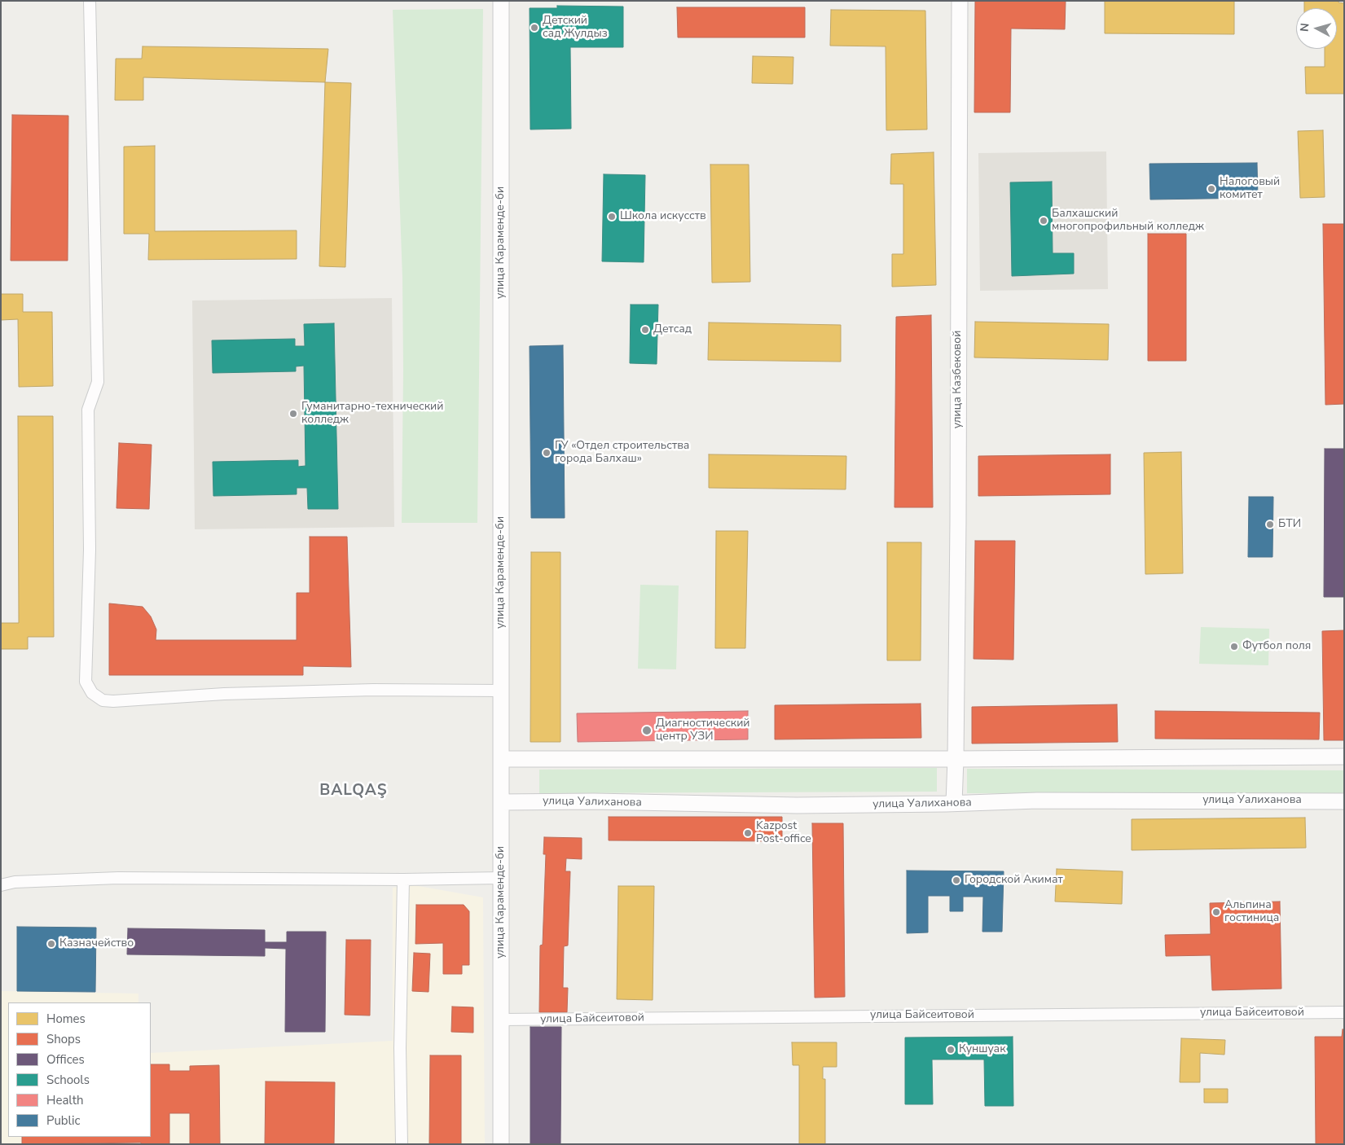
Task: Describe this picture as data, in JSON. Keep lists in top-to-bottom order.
{
  "streets": {
    "street": [
      "улица Караменде-би",
      "улица Казбековой",
      "улица Уалиханова",
      "улица Байсеитовой"
    ]
  },
  "crossings": [
    ["улица Караменде-би", "улица Уалиханова"],
    ["улица Караменде-би", "улица Байсеитовой"],
    ["улица Казбековой", "улица Уалиханова"]
  ],
  "districts": ["BALQAŞ"],
  "places": [
    "Детский сад Жулдыз",
    "Налоговый комитет",
    "Школа искусств",
    "Балхашский многопрофильный колледж",
    "Детсад",
    "Гуманитарно-технический колледж",
    "ГУ «Отдел строительства города Балхаш»",
    "БТИ",
    "Футбол поля",
    "Диагностический центр УЗИ",
    "Kazpost Post-office",
    "Городской Акимат",
    "Альпина гостиница",
    "Казначейство",
    "Куншуак"
  ],
  "legend": [
    "Homes",
    "Shops",
    "Offices",
    "Schools",
    "Health",
    "Public"
  ],
  "north": "left"
}
